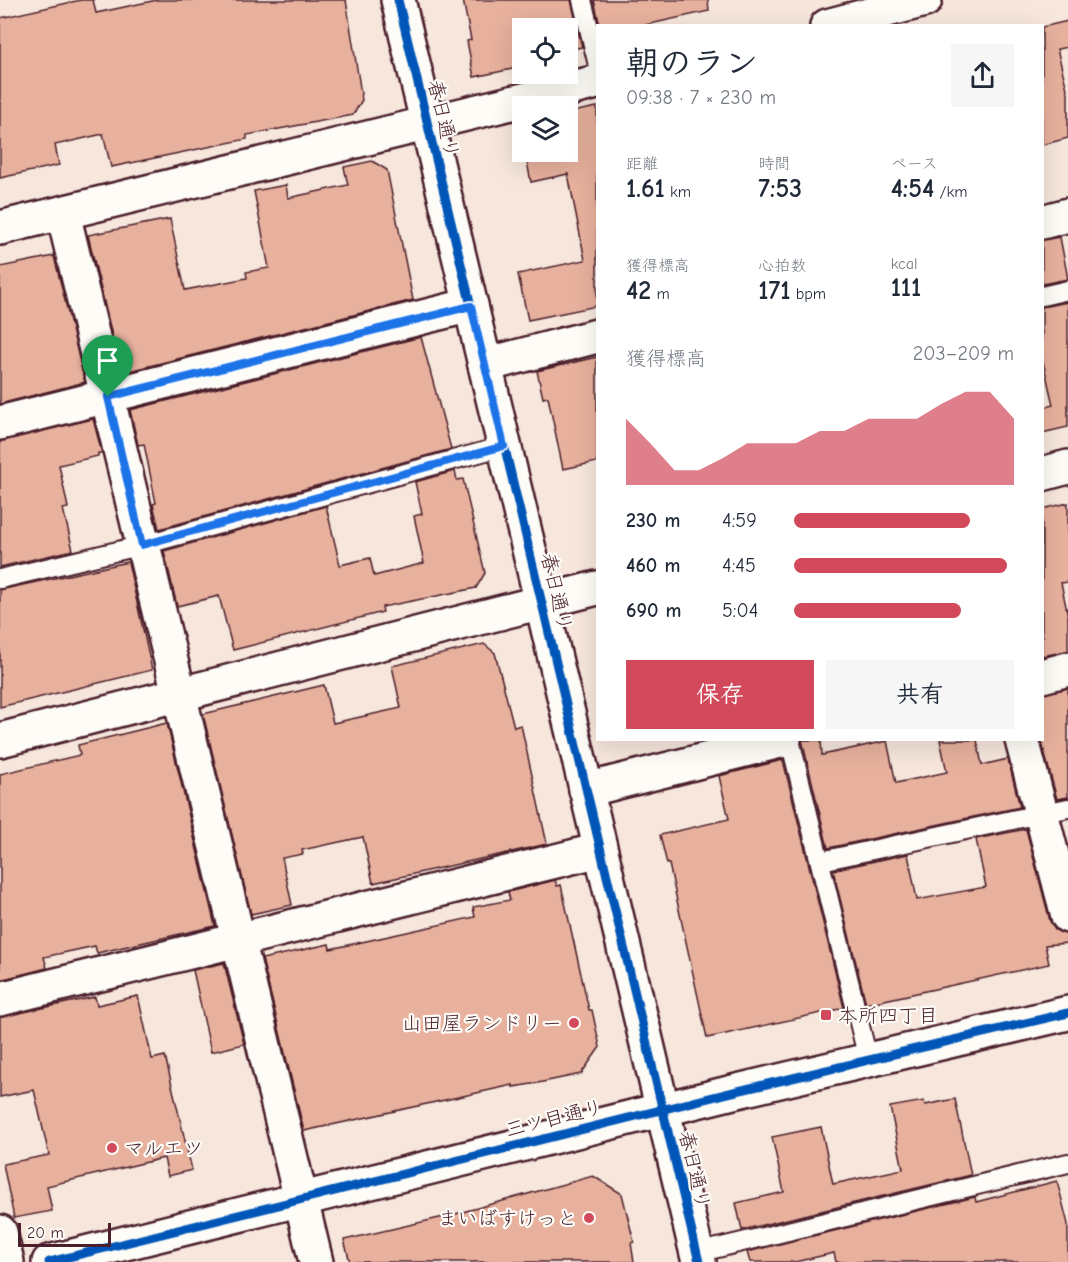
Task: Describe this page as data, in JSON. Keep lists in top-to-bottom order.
{
  "streets": {
    "street": ["春日通り", "三ツ目通り"]
  },
  "crossings": [
    ["春日通り", "三ツ目通り"]
  ],
  "places": {
    "transit": ["本所四丁目"],
    "other": ["山田屋ランドリー", "マルエツ", "まいばすけっと"]
  },
  "scale_bar": "20 m",
  "page": {
    "heading": ["朝のラン", "09:38 · 7 × 230 m"],
    "stats": [
      ["距離", "1.61 km"],
      ["時間", "7:53"],
      ["ペース", "4:54 /km"],
      ["獲得標高", "42 m"],
      ["心拍数", "171 bpm"],
      ["kcal", "111"]
    ],
    "chart": ["獲得標高", "203–209 m"],
    "list": [
      {
        "name": "230 m",
        "note": "4:59"
      },
      {
        "name": "460 m",
        "note": "4:45"
      },
      {
        "name": "690 m",
        "note": "5:04"
      }
    ],
    "buttons": ["保存", "共有"],
    "scale": "20 m"
  }
}
